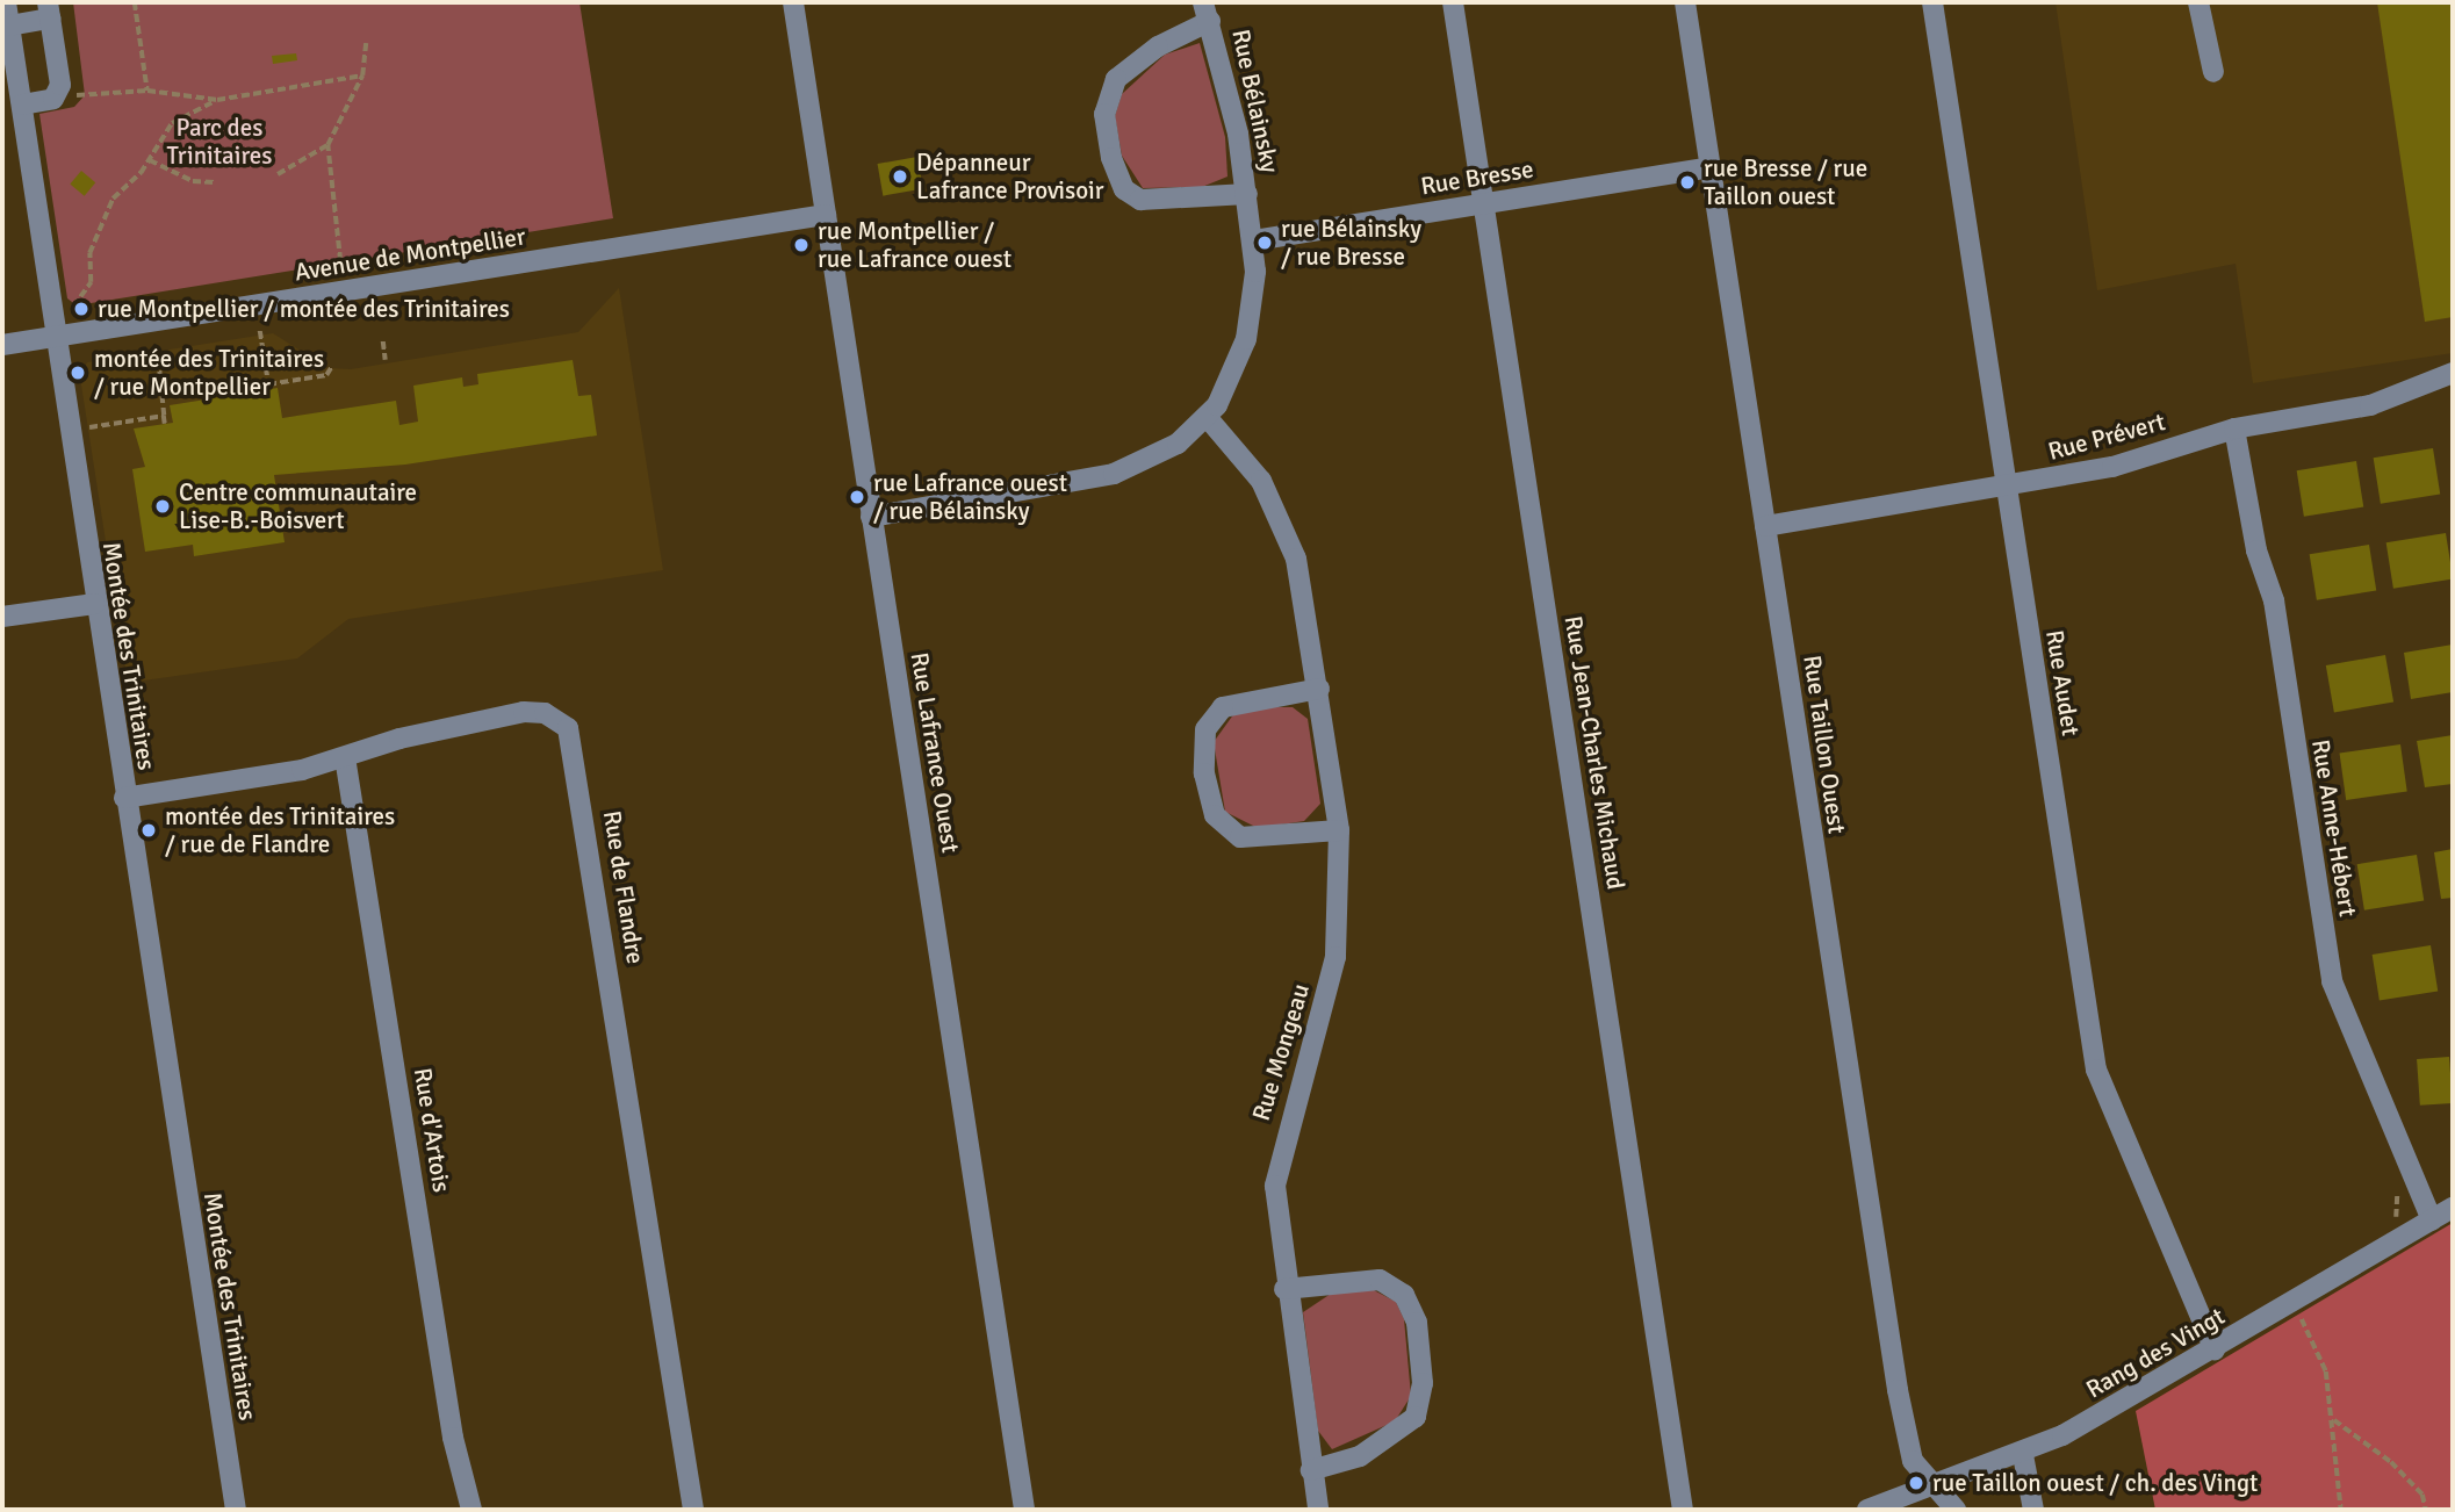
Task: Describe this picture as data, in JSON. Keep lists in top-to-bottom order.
{
  "streets": {
    "street": [
      "Rue Bélainsky",
      "Rue Bresse",
      "Avenue de Montpellier",
      "Rue Prévert",
      "Montée des Trinitaires",
      "Rue Audet",
      "Rue Taillon Ouest",
      "Rue Lafrance Ouest",
      "Rue Jean-Charles Michaud",
      "Rue Anne-Hébert",
      "Rue de Flandre",
      "Rue Mongeau",
      "Rue d'Artois",
      "Rang des Vingt"
    ]
  },
  "crossings": [
    ["Rue Bélainsky", "Rue Bresse"],
    ["Rue Bélainsky", "Rue Lafrance Ouest"],
    ["Rue Bélainsky", "Rue Mongeau"],
    ["Rue Bresse", "Rue Taillon Ouest"],
    ["Rue Bresse", "Rue Jean-Charles Michaud"],
    ["Avenue de Montpellier", "Montée des Trinitaires"],
    ["Avenue de Montpellier", "Rue Lafrance Ouest"],
    ["Rue Prévert", "Rue Audet"],
    ["Rue Prévert", "Rue Taillon Ouest"],
    ["Rue Prévert", "Rue Anne-Hébert"],
    ["Montée des Trinitaires", "Rue de Flandre"],
    ["Rue Audet", "Rang des Vingt"],
    ["Rue Taillon Ouest", "Rang des Vingt"],
    ["Rue Anne-Hébert", "Rang des Vingt"],
    ["Rue de Flandre", "Rue d'Artois"]
  ],
  "parks": ["Parc des Trinitaires"],
  "places": [
    "Dépanneur Lafrance Provisoir",
    "rue Bresse / rue Taillon ouest",
    "rue Bélainsky / rue Bresse",
    "rue Montpellier / rue Lafrance ouest",
    "rue Montpellier / montée des Trinitaires",
    "montée des Trinitaires / rue Montpellier",
    "rue Lafrance ouest / rue Bélainsky",
    "Centre communautaire Lise-B.-Boisvert",
    "montée des Trinitaires / rue de Flandre",
    "rue Taillon ouest / ch. des Vingt"
  ]
}
